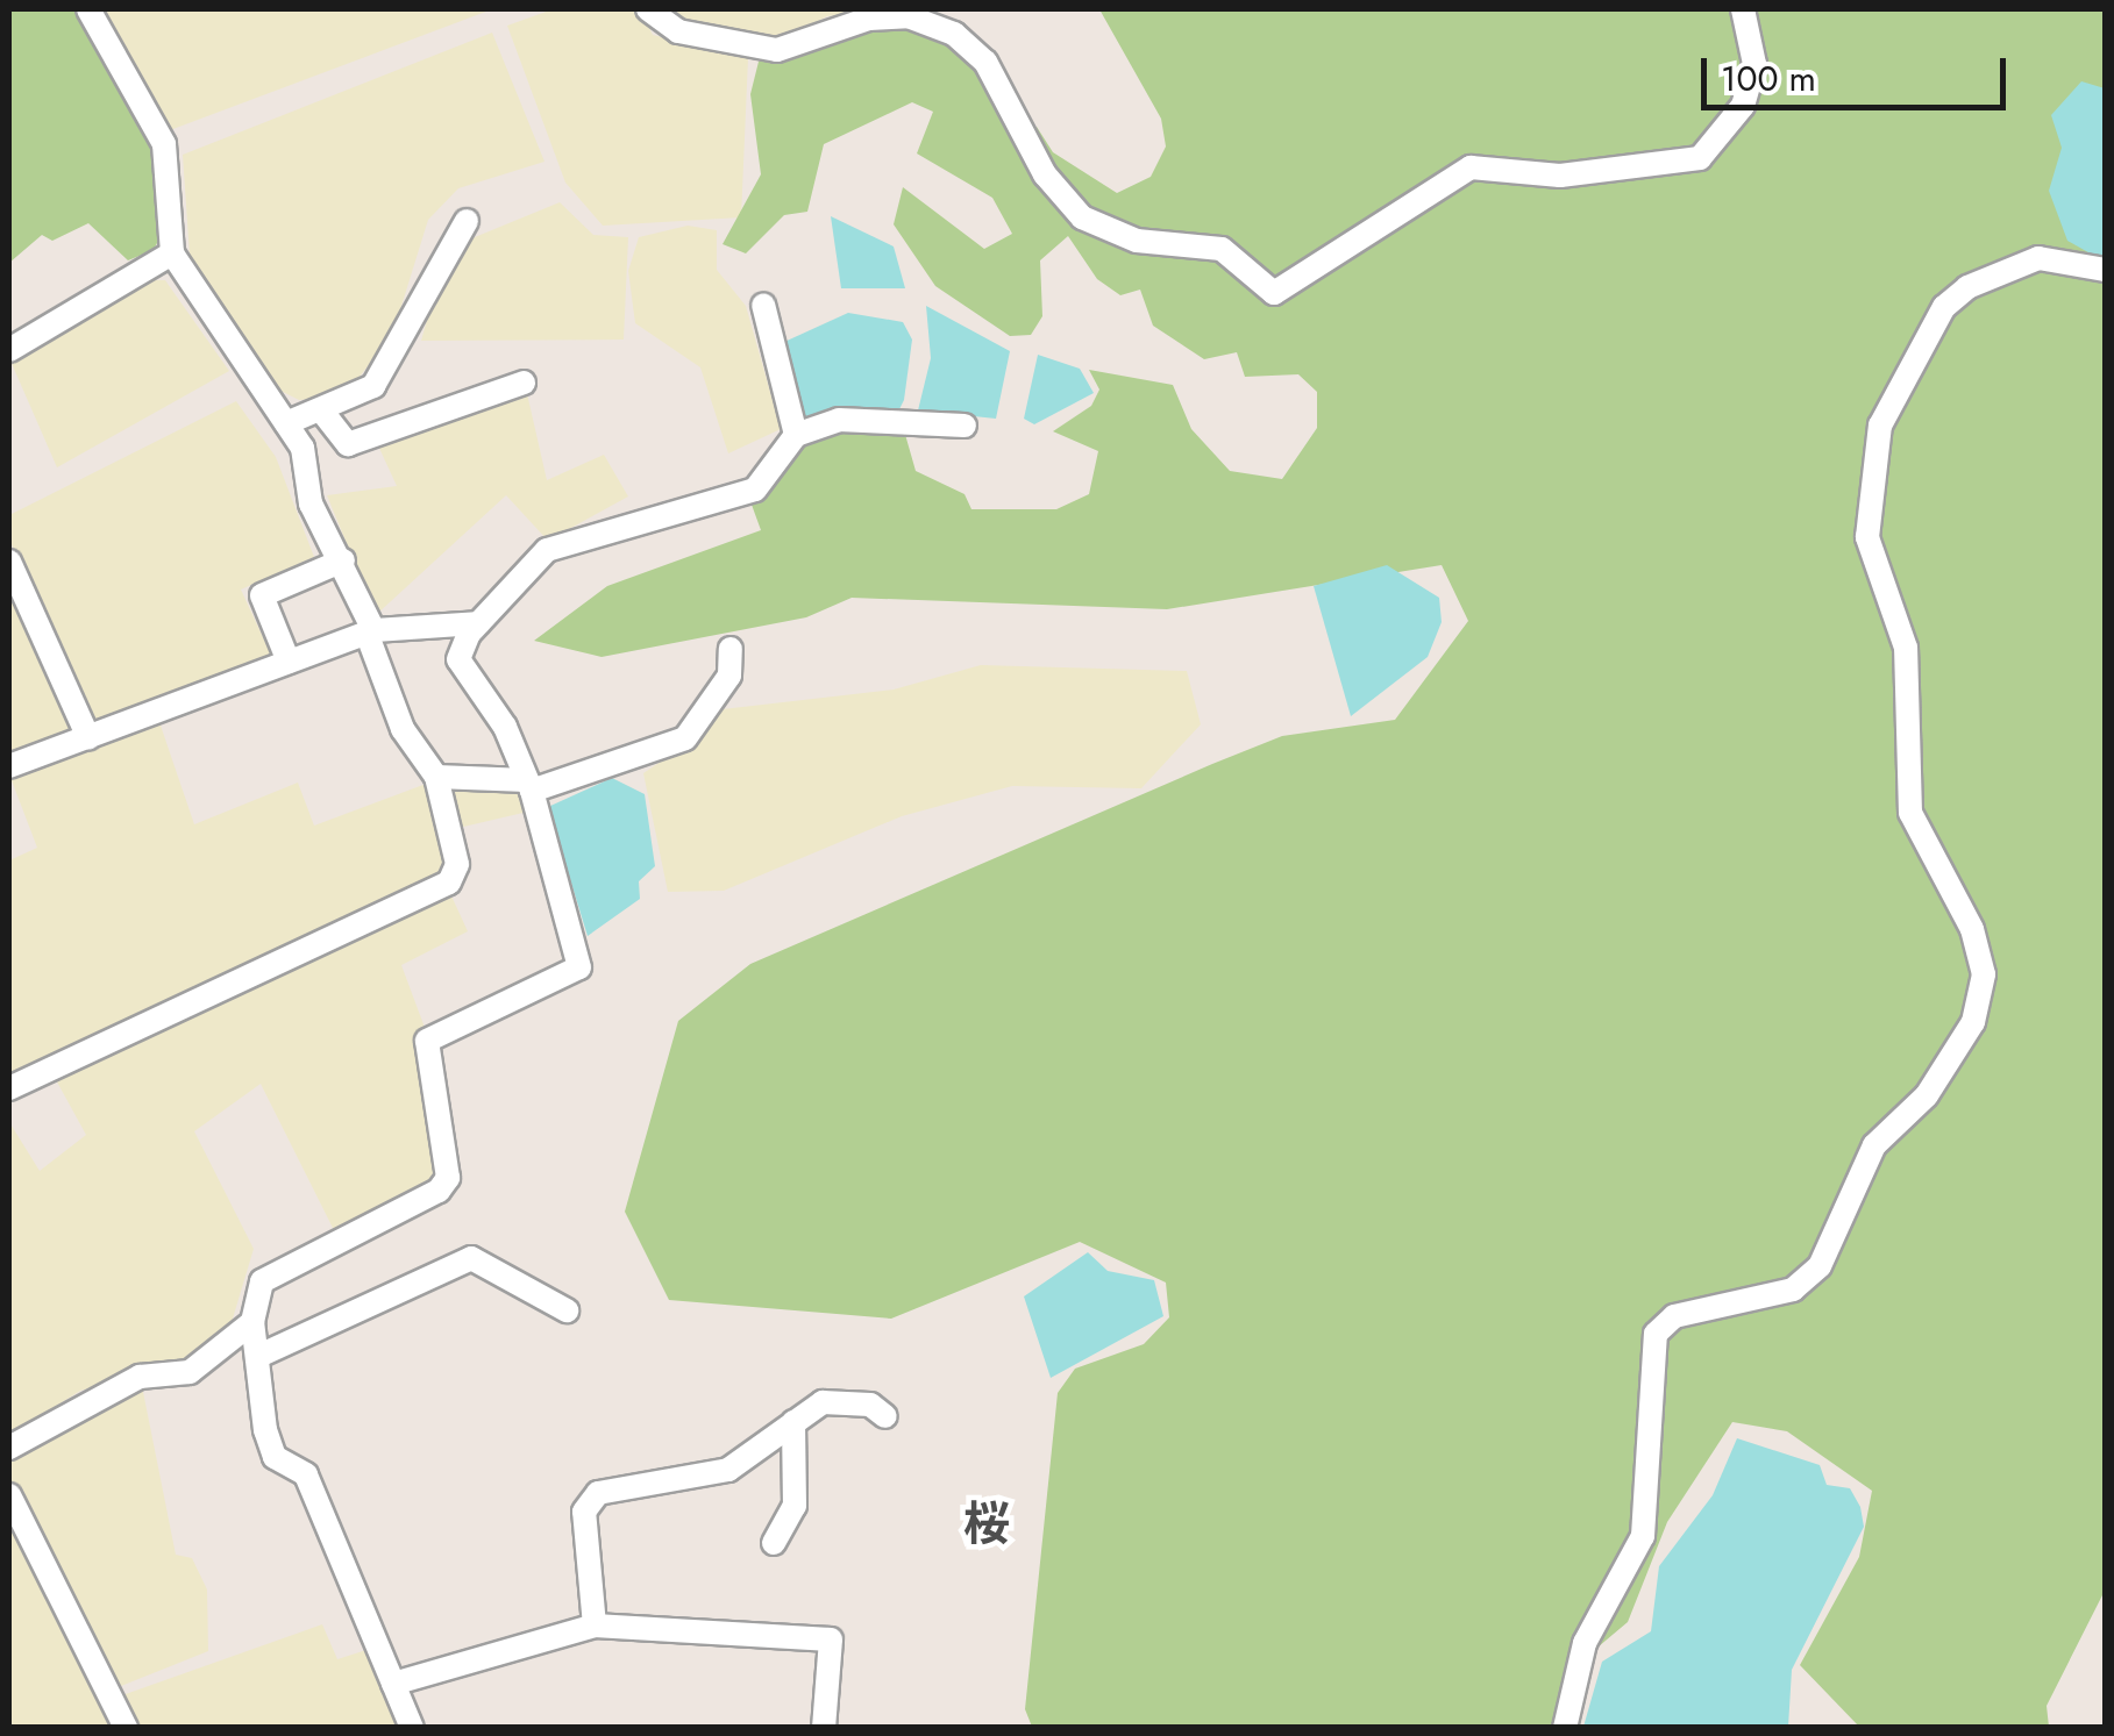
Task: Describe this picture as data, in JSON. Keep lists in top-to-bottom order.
{
  "districts": ["桜"],
  "scale_bar": "100 m"
}
